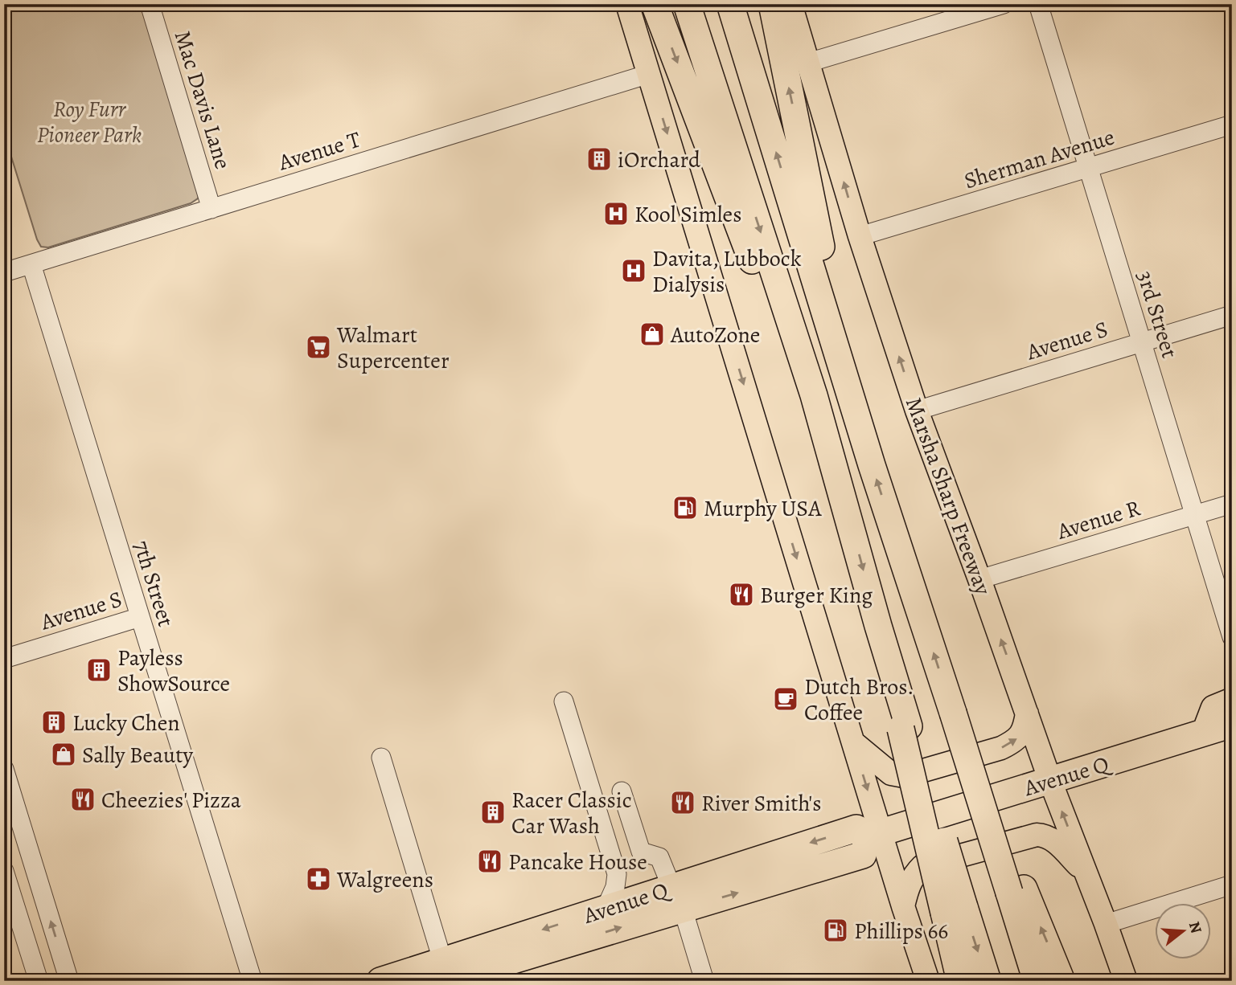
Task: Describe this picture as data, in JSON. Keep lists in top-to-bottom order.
{
  "streets": {
    "highway": ["Avenue Q"],
    "main road": ["Marsha Sharp Freeway"],
    "street": [
      "Mac Davis Lane",
      "Avenue T",
      "Sherman Avenue",
      "3rd Street",
      "Avenue S",
      "Avenue R",
      "7th Street"
    ]
  },
  "crossings": [
    ["Mac Davis Lane", "Avenue T"],
    ["Avenue T", "7th Street"],
    ["Sherman Avenue", "3rd Street"],
    ["Sherman Avenue", "Marsha Sharp Freeway"],
    ["3rd Street", "Avenue S"],
    ["3rd Street", "Avenue R"],
    ["Avenue S", "Marsha Sharp Freeway"],
    ["Avenue S", "7th Street"],
    ["Marsha Sharp Freeway", "Avenue R"],
    ["Marsha Sharp Freeway", "Avenue Q"]
  ],
  "parks": ["Roy Furr Pioneer Park"],
  "places": {
    "building": [
      "iOrchard",
      "Payless ShowSource",
      "Lucky Chen",
      "Racer Classic Car Wash"
    ],
    "hospital": ["Kool Simles", "Davita, Lubbock Dialysis"],
    "shop": ["AutoZone", "Sally Beauty"],
    "supermarket": ["Walmart Supercenter"],
    "fuel station": ["Murphy USA", "Phillips 66"],
    "restaurant": [
      "Burger King",
      "Cheezies' Pizza",
      "River Smith's",
      "Pancake House"
    ],
    "cafe": ["Dutch Bros. Coffee"],
    "pharmacy": ["Walgreens"]
  },
  "north": "right"
}
